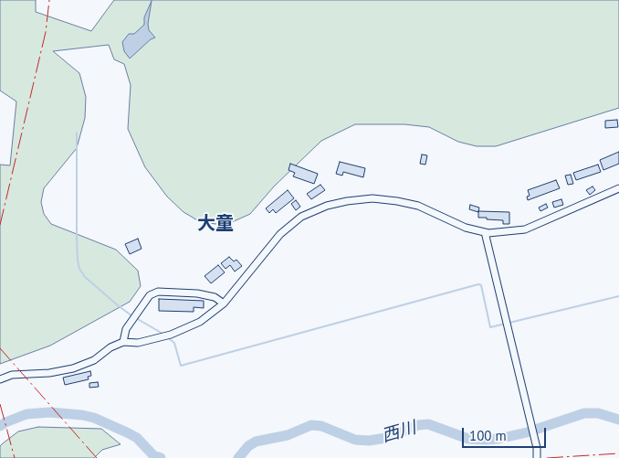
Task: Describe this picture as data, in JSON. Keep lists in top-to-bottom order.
{
  "districts": ["大童"],
  "water": ["西川"],
  "scale_bar": "100 m"
}
